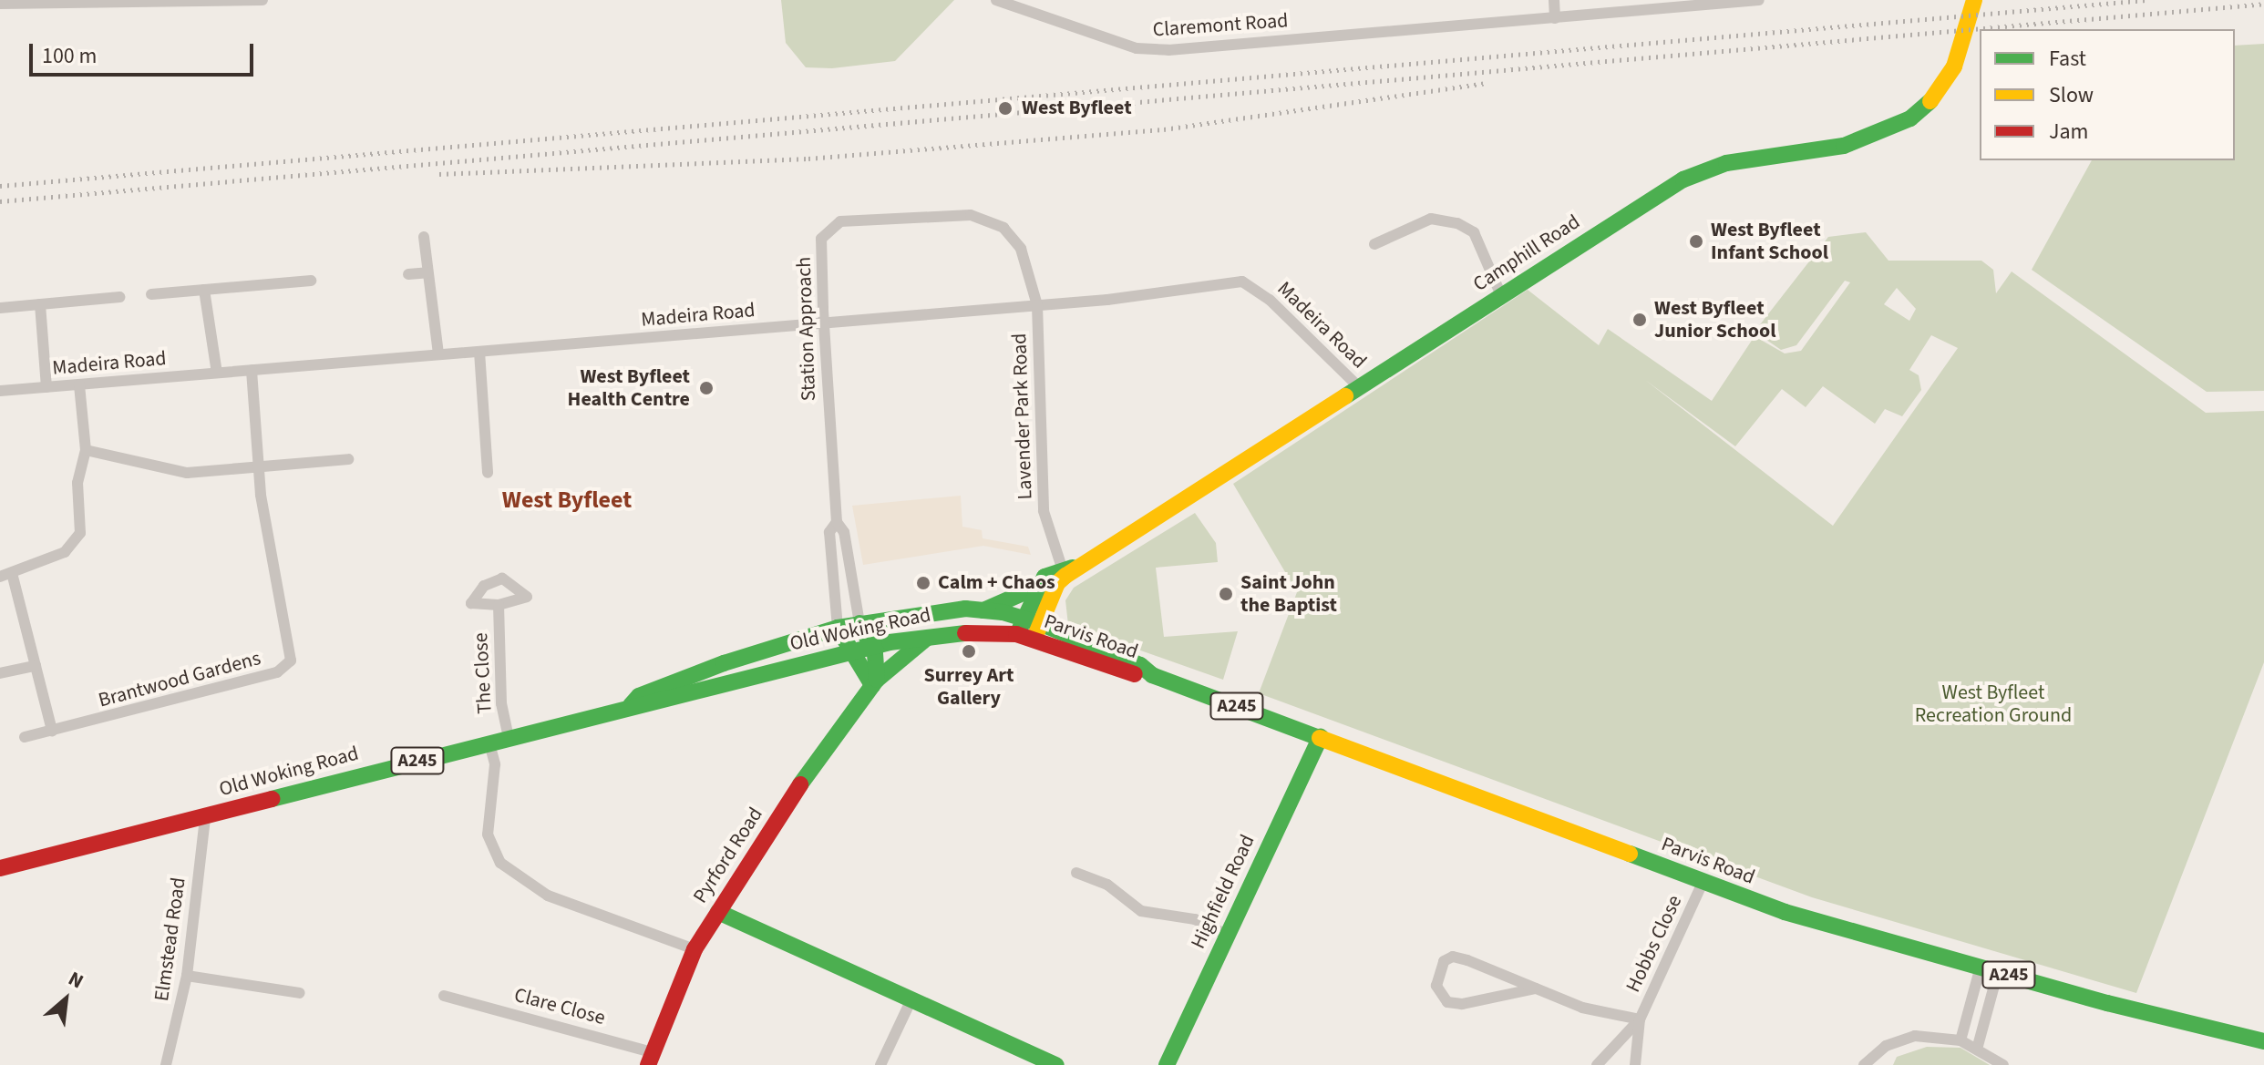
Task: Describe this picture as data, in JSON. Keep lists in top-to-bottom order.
{
  "streets": {
    "main road": [
      "Camphill Road",
      "Old Woking Road",
      "Parvis Road",
      "A245",
      "Pyrford Road",
      "Highfield Road"
    ],
    "street": [
      "Claremont Road",
      "Madeira Road",
      "Station Approach",
      "Lavender Park Road",
      "The Close",
      "Brantwood Gardens",
      "Elmstead Road",
      "Hobbs Close",
      "Clare Close"
    ]
  },
  "crossings": [
    ["Camphill Road", "Madeira Road"],
    ["Camphill Road", "Lavender Park Road"],
    ["Camphill Road", "Old Woking Road"],
    ["Camphill Road", "Parvis Road"],
    ["Madeira Road", "Station Approach"],
    ["Madeira Road", "Lavender Park Road"],
    ["Madeira Road", "Brantwood Gardens"],
    ["Station Approach", "Lavender Park Road"],
    ["Station Approach", "Old Woking Road"],
    ["Old Woking Road", "Parvis Road"],
    ["Old Woking Road", "The Close"],
    ["Old Woking Road", "Pyrford Road"],
    ["Old Woking Road", "Elmstead Road"],
    ["Parvis Road", "Highfield Road"],
    ["Parvis Road", "Hobbs Close"],
    ["Pyrford Road", "Clare Close"]
  ],
  "districts": ["West Byfleet"],
  "parks": ["West Byfleet Recreation Ground"],
  "places": [
    "West Byfleet",
    "West Byfleet Infant School",
    "West Byfleet Junior School",
    "West Byfleet Health Centre",
    "Calm + Chaos",
    "Saint John the Baptist",
    "Surrey Art Gallery"
  ],
  "legend": ["Fast", "Slow", "Jam"],
  "scale_bar": "100 m",
  "north": "top right"
}
